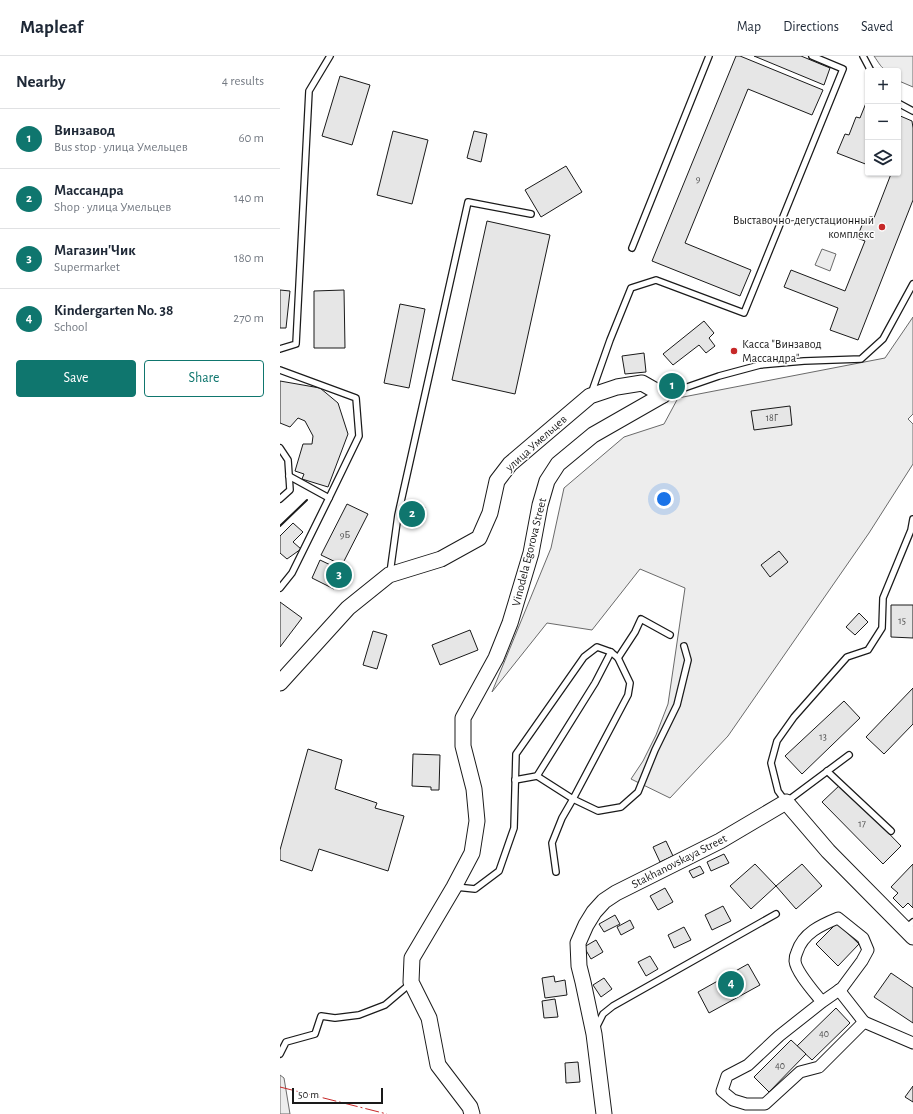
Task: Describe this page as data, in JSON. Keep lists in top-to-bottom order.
{
  "streets": {
    "main road": ["улица Умельцев", "Vinodela Egorova Street", "Stakhanovskaya Street"]
  },
  "crossings": [
    ["улица Умельцев", "Vinodela Egorova Street"]
  ],
  "places": ["Выставочно-дегустационный комплекс", "Касса \"Винзавод Массандра\""],
  "house_numbers": [
    "9",
    "18Г",
    "9Б",
    "15",
    "13",
    "17",
    "40",
    "40"
  ],
  "scale_bar": "50 m",
  "page": {
    "header": "Mapleaf",
    "nav": ["Map", "Directions", "Saved"],
    "heading": ["Nearby", "4 results"],
    "map_buttons": ["+", "−"],
    "list": [
      {
        "mark": "1",
        "name": "Винзавод",
        "note": "Bus stop · улица Умельцев",
        "value": "60 m"
      },
      {
        "mark": "2",
        "name": "Массандра",
        "note": "Shop · улица Умельцев",
        "value": "140 m"
      },
      {
        "mark": "3",
        "name": "Магазин'Чик",
        "note": "Supermarket",
        "value": "180 m"
      },
      {
        "mark": "4",
        "name": "Kindergarten No. 38",
        "note": "School",
        "value": "270 m"
      }
    ],
    "buttons": ["Save", "Share"],
    "pins": [
      "1",
      "2",
      "3",
      "4"
    ],
    "scale": "50 m"
  }
}
